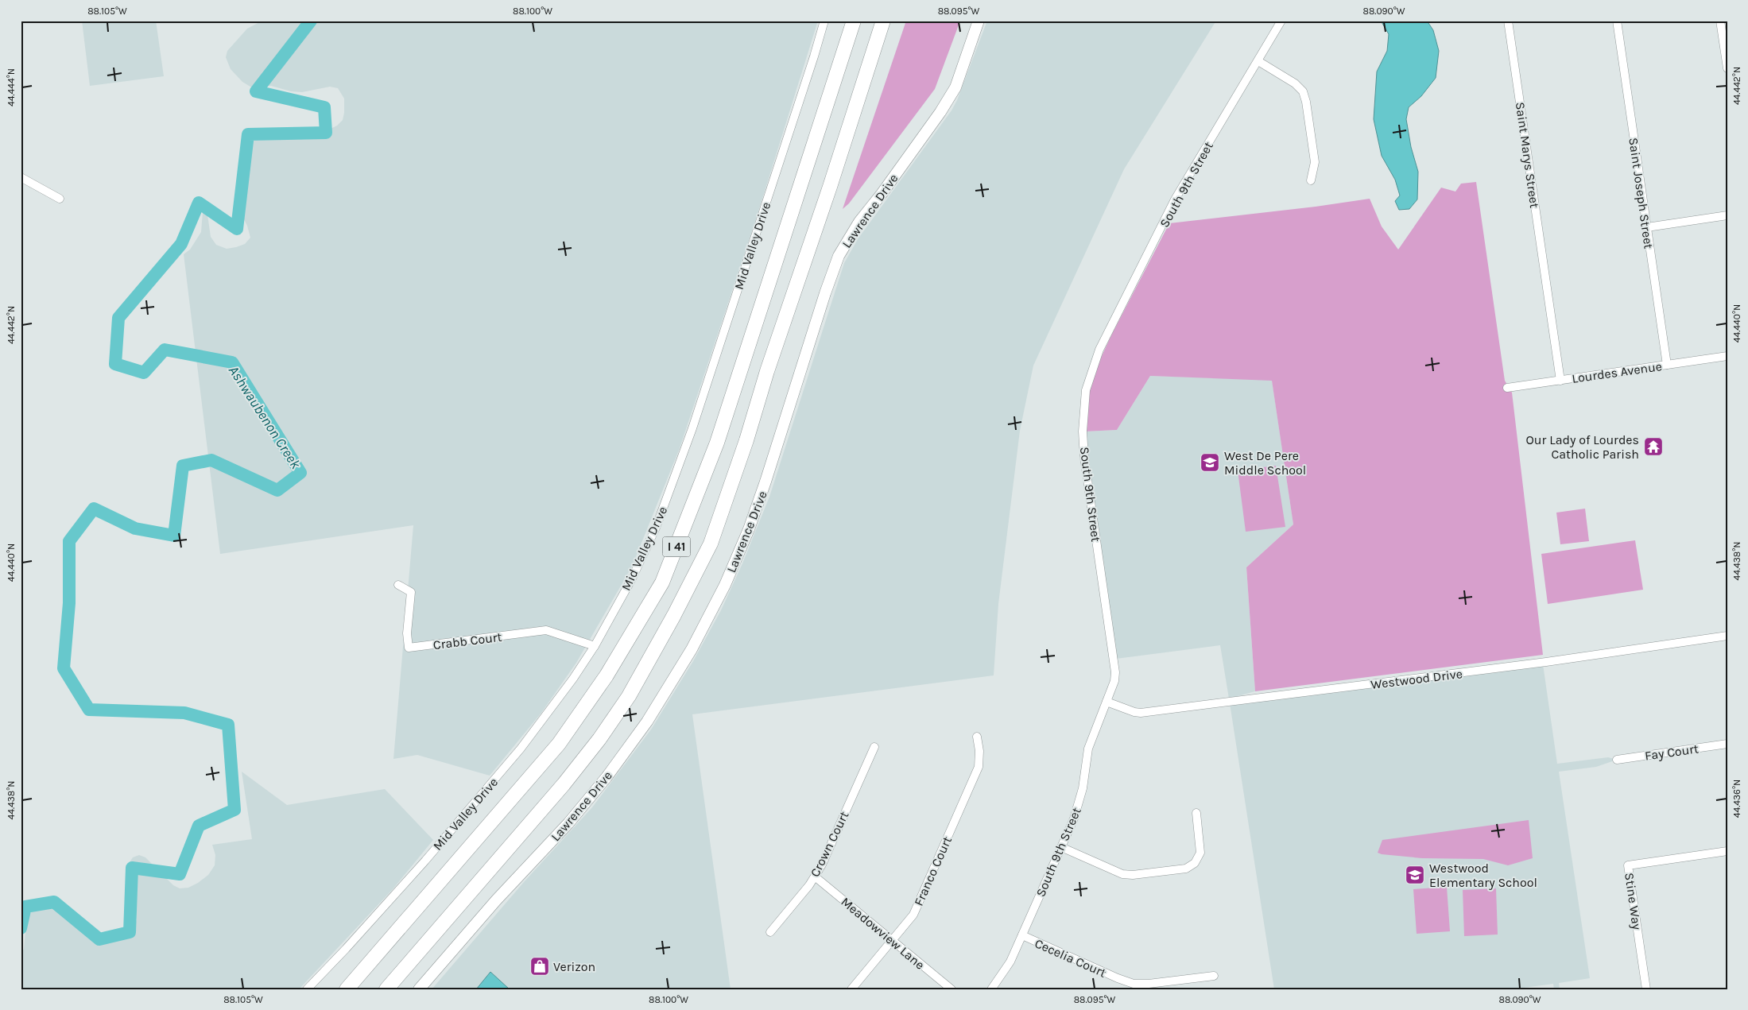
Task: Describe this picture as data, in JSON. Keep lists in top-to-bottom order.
{
  "streets": {
    "highway": ["I 41"],
    "main road": ["Lawrence Drive"],
    "street": [
      "Saint Marys Street",
      "South 9th Street",
      "Saint Joseph Street",
      "Mid Valley Drive",
      "Lourdes Avenue",
      "Crabb Court",
      "Westwood Drive",
      "Fay Court",
      "Crown Court",
      "Franco Court",
      "Stine Way",
      "Meadowview Lane",
      "Cecelia Court"
    ]
  },
  "crossings": [
    ["Saint Marys Street", "Lourdes Avenue"],
    ["South 9th Street", "Westwood Drive"],
    ["South 9th Street", "Cecelia Court"],
    ["Saint Joseph Street", "Lourdes Avenue"],
    ["Mid Valley Drive", "Crabb Court"],
    ["Crown Court", "Meadowview Lane"],
    ["Franco Court", "Meadowview Lane"]
  ],
  "water": ["Ashwaubenon Creek"],
  "places": {
    "temple": ["Our Lady of Lourdes Catholic Parish"],
    "school or university": ["West De Pere Middle School", "Westwood Elementary School"],
    "shop": ["Verizon"]
  },
  "coordinates": [
    "88.105°W",
    "88.100°W",
    "88.095°W",
    "88.090°W",
    "44.442°N",
    "44.444°N",
    "44.440°N",
    "44.438°N",
    "44.436°N"
  ]
}
